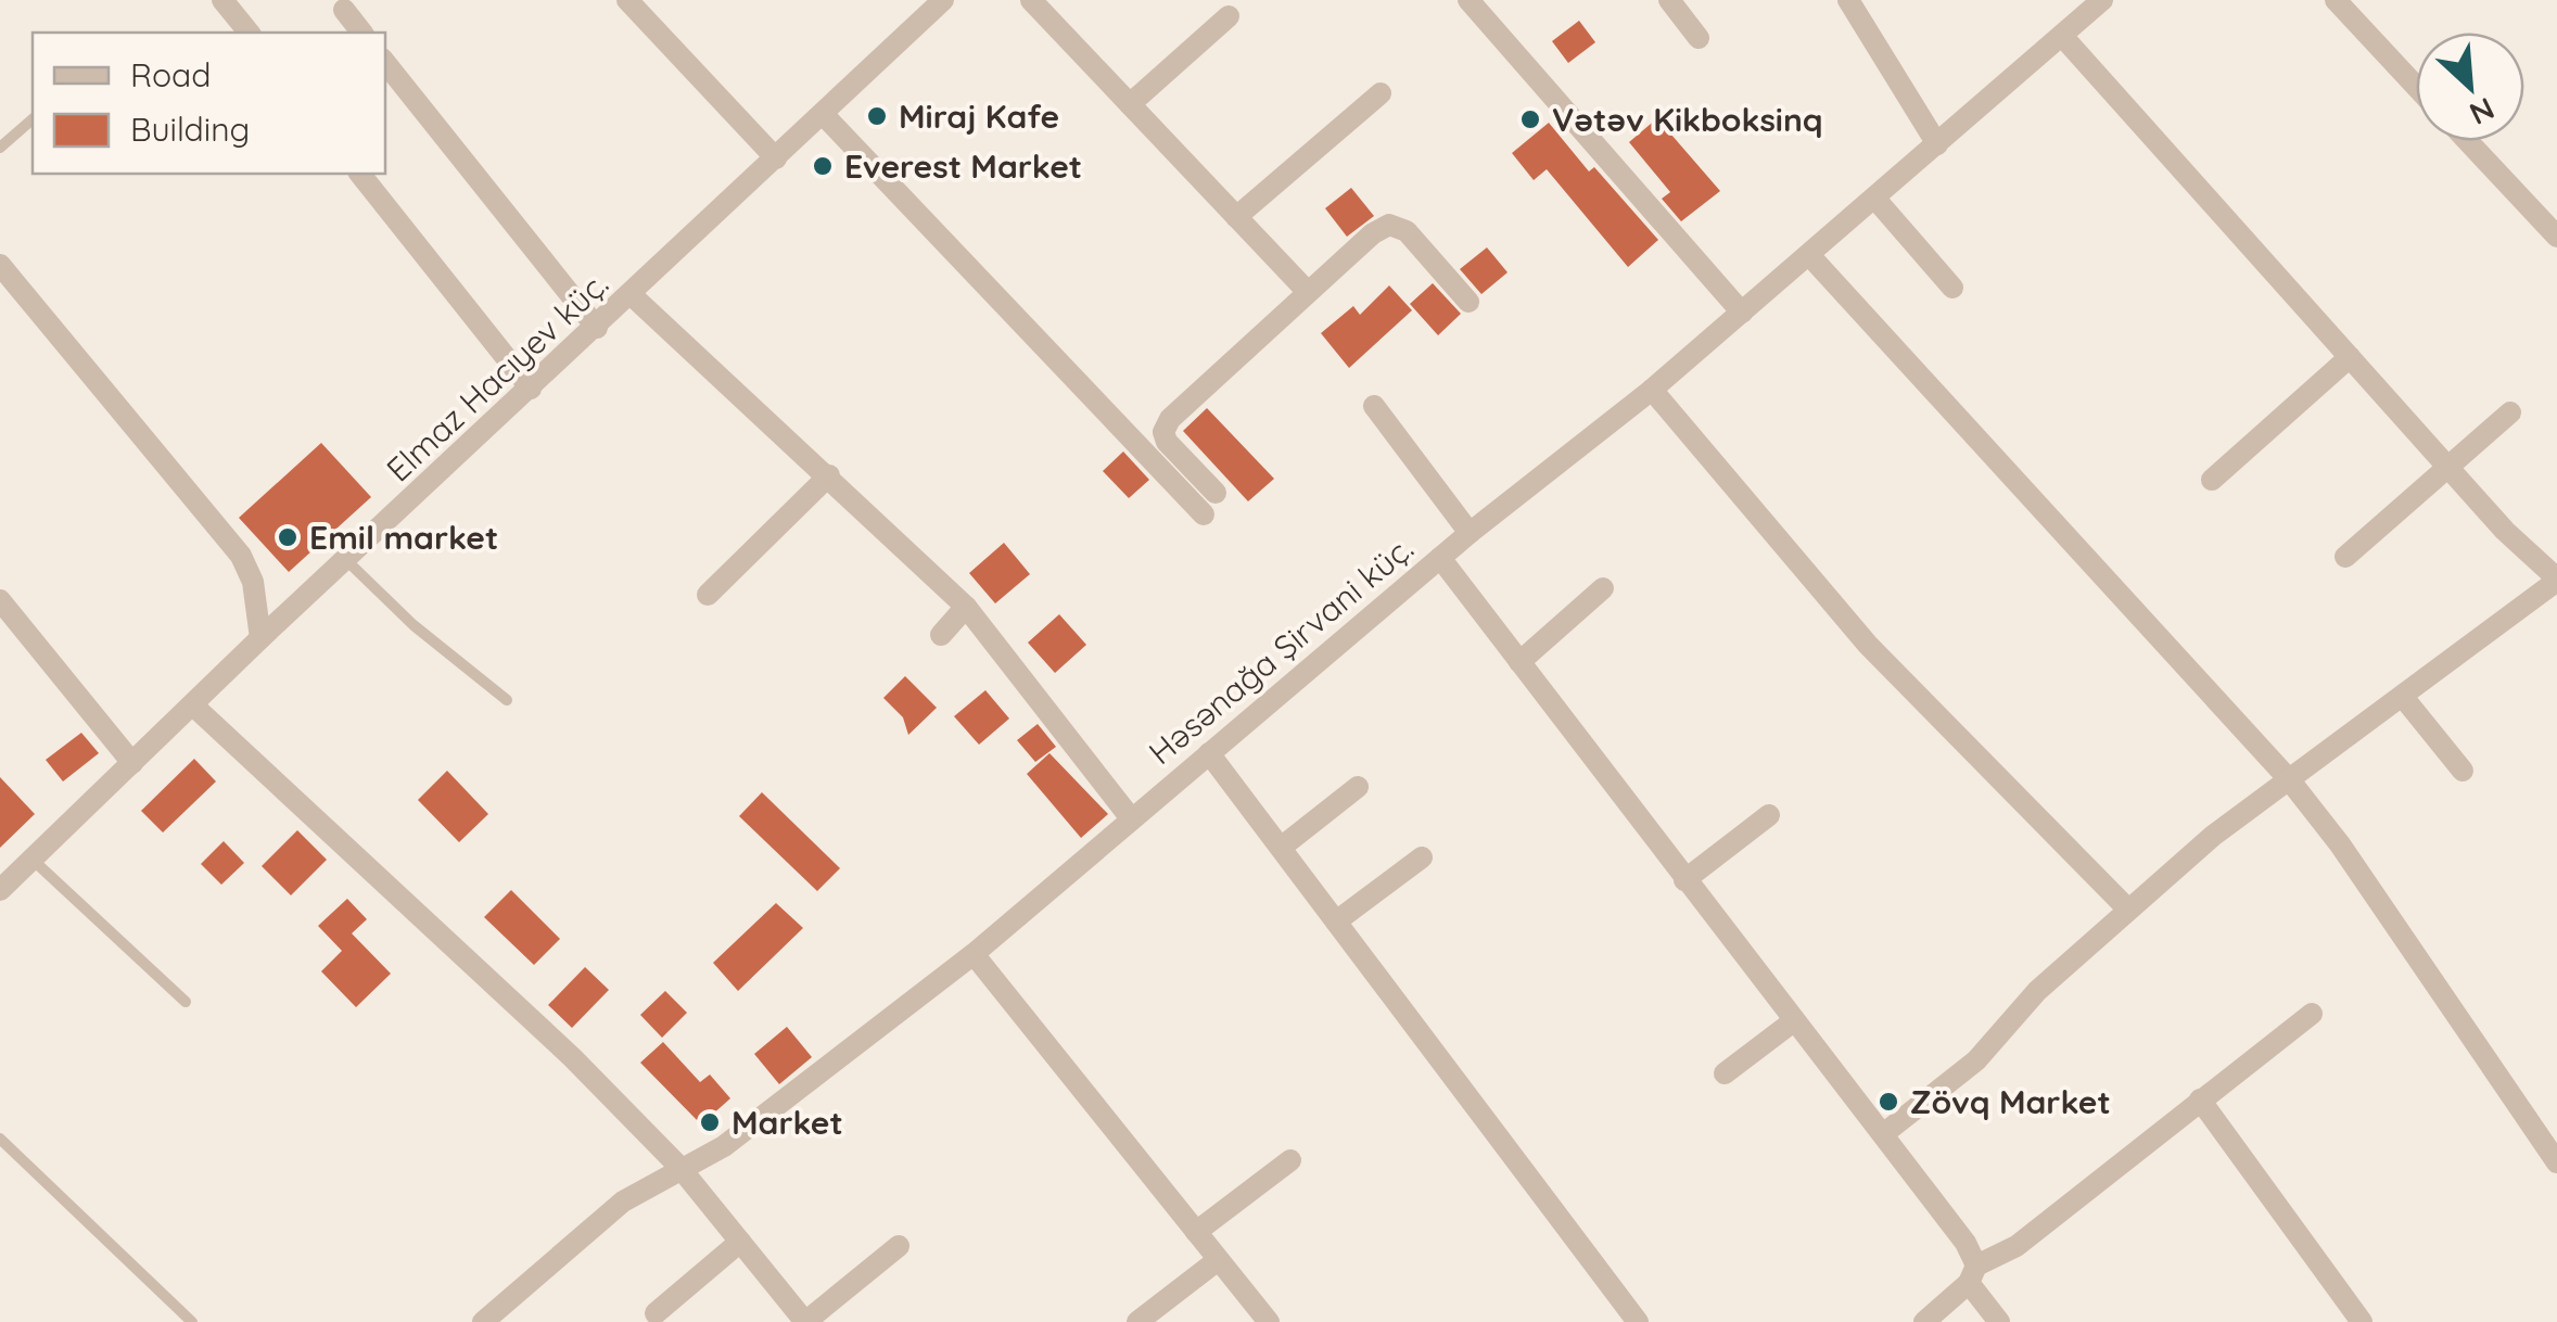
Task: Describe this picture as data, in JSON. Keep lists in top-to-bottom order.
{
  "streets": {
    "street": ["Elmaz Hacıyev küç.", "Həsənağa Şirvani küç."]
  },
  "places": [
    "Miraj Kafe",
    "Vətəv Kikboksinq",
    "Everest Market",
    "Emil market",
    "Zövq Market",
    "Market"
  ],
  "legend": ["Road", "Building"],
  "north": "bottom right"
}
